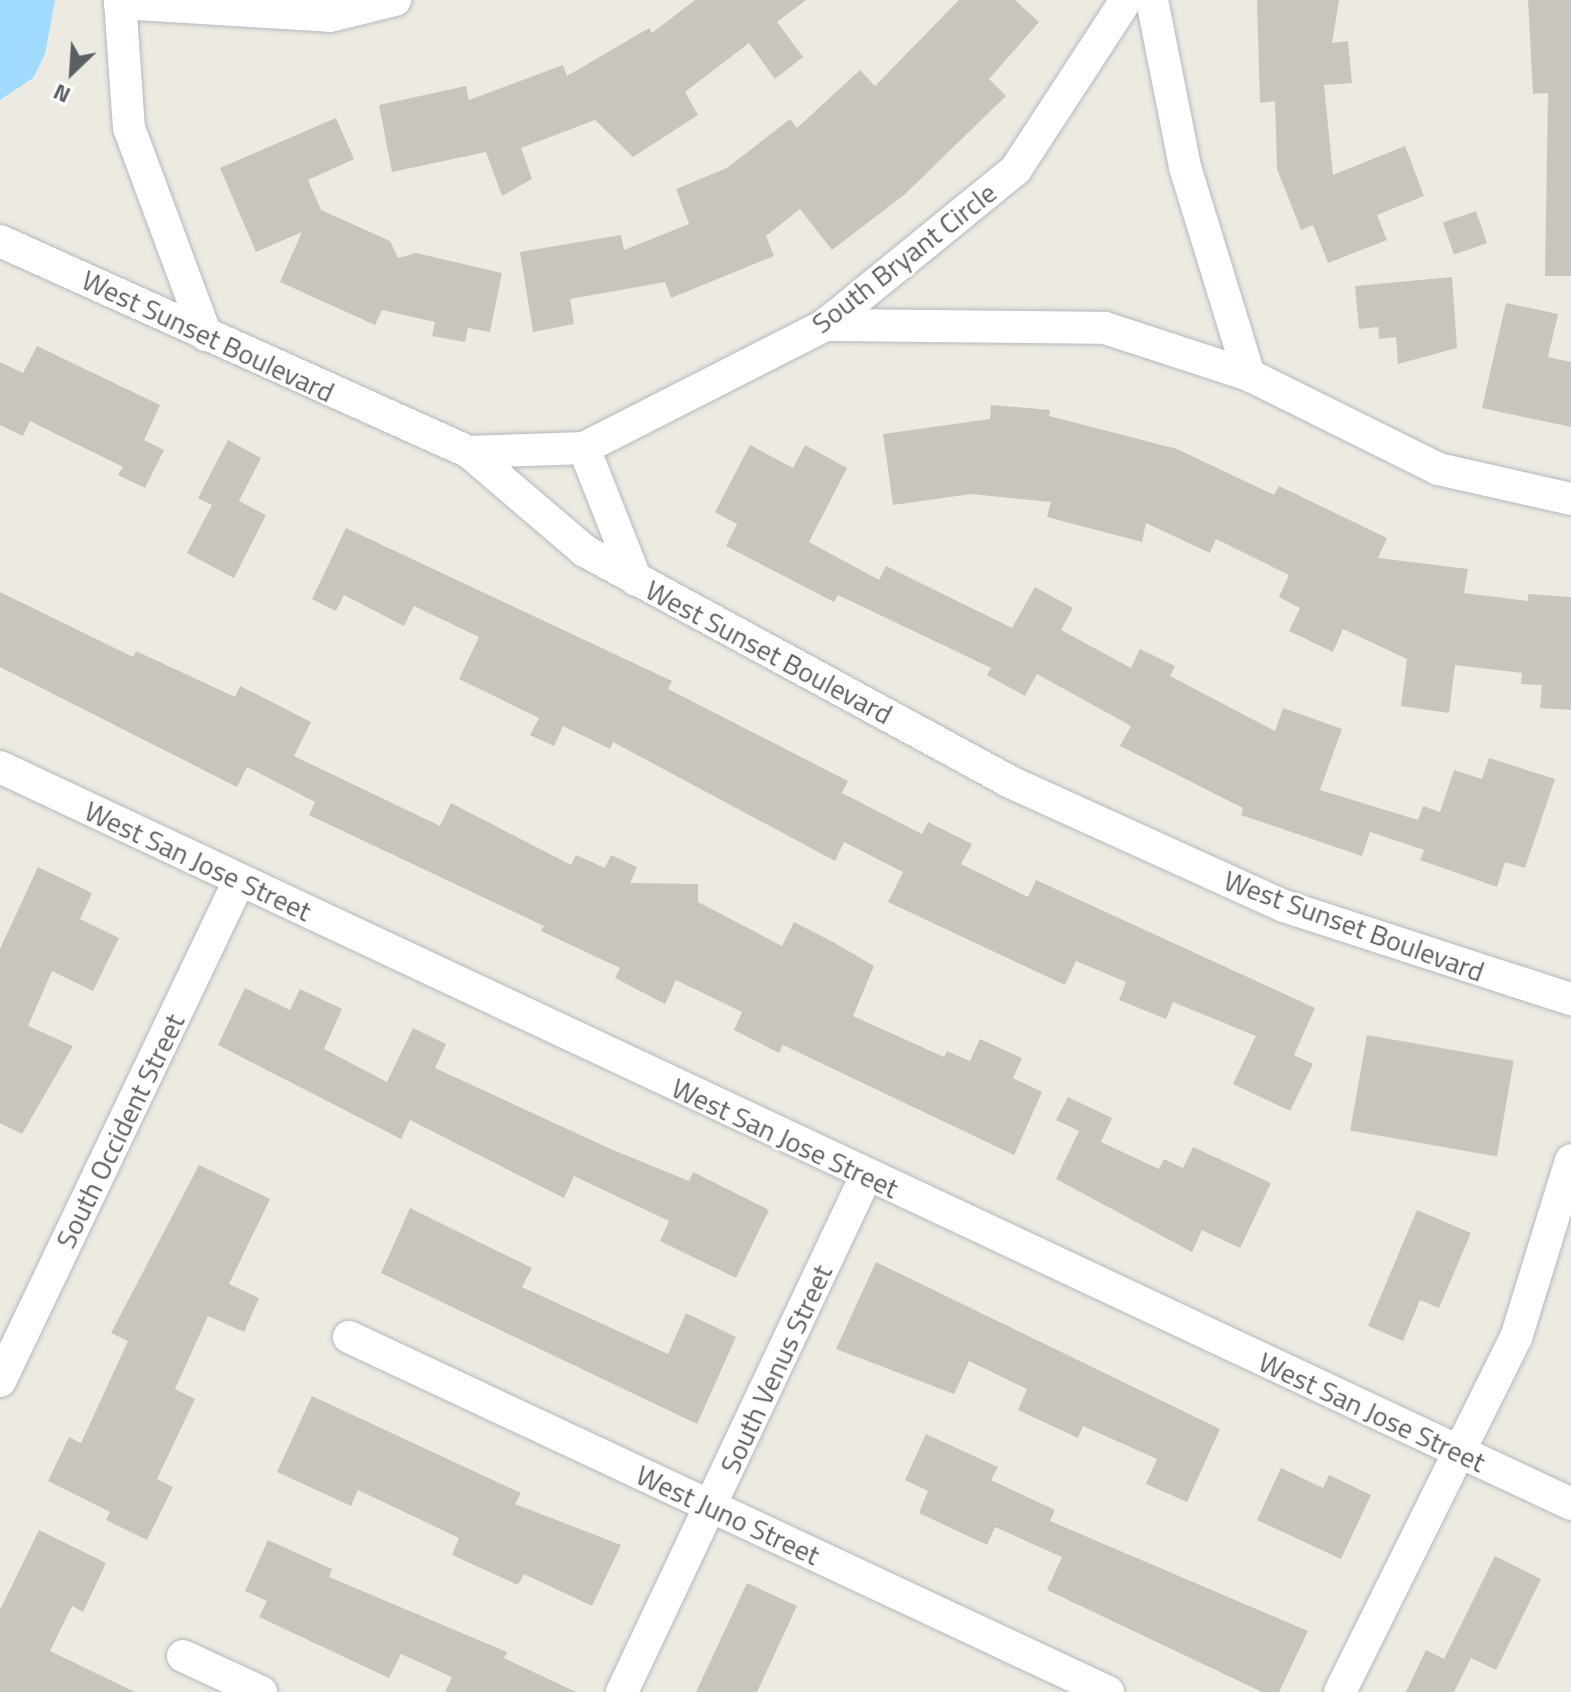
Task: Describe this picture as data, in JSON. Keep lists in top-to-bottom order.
{
  "streets": {
    "street": [
      "South Bryant Circle",
      "West Sunset Boulevard",
      "West San Jose Street",
      "South Occident Street",
      "South Venus Street",
      "West Juno Street"
    ]
  },
  "crossings": [
    ["South Bryant Circle", "West Sunset Boulevard"],
    ["West San Jose Street", "South Occident Street"],
    ["West San Jose Street", "South Venus Street"],
    ["South Venus Street", "West Juno Street"]
  ],
  "north": "bottom left"
}
